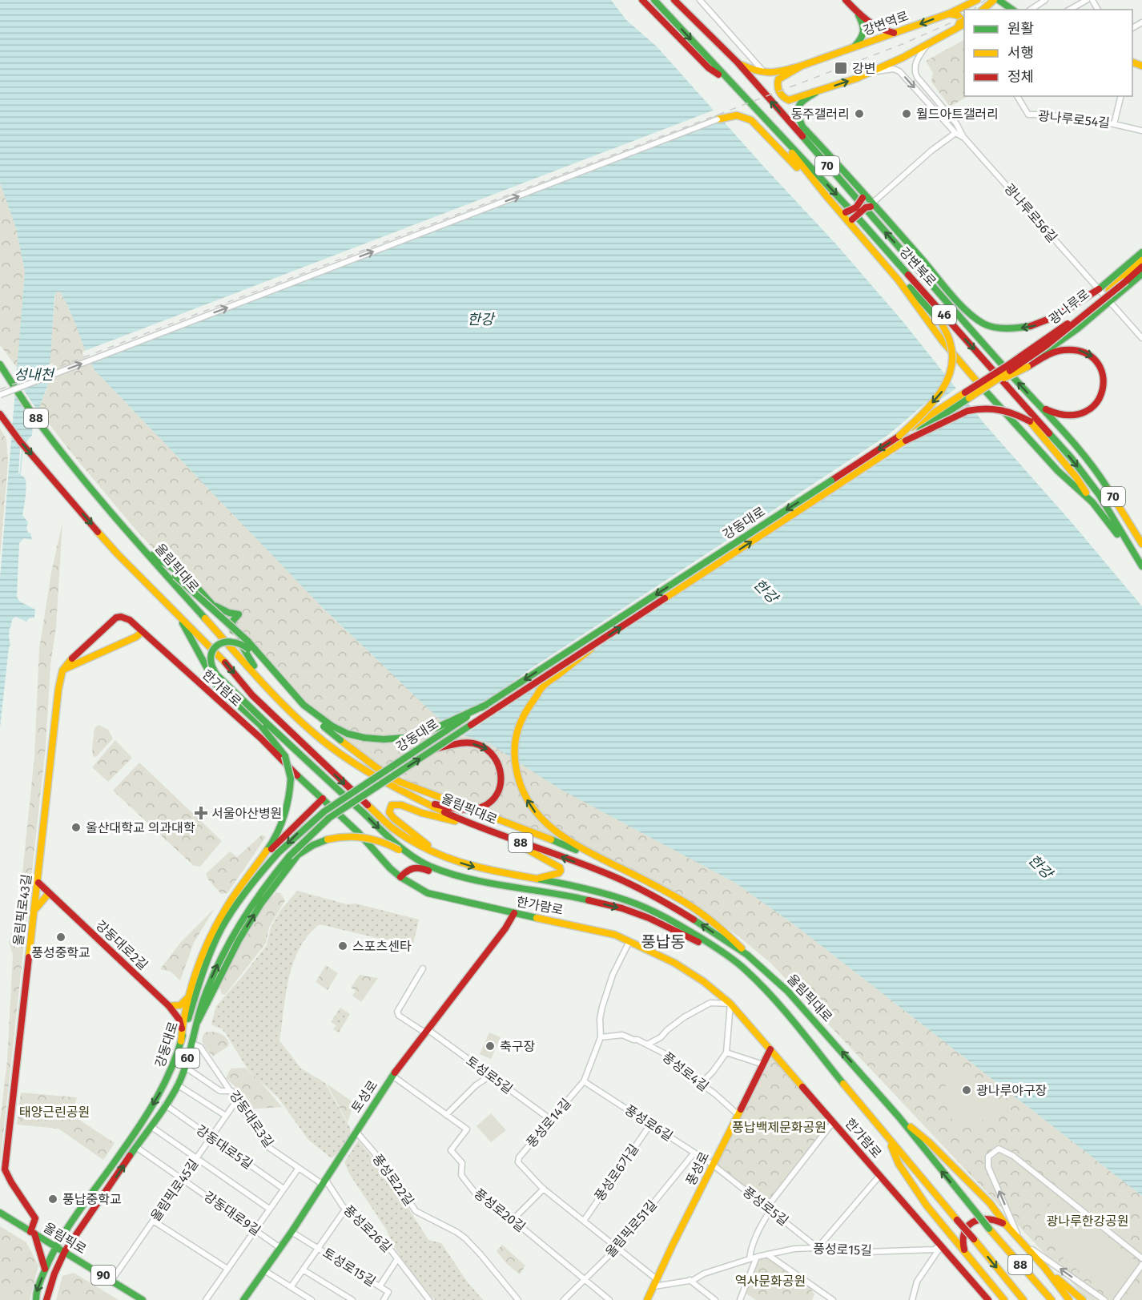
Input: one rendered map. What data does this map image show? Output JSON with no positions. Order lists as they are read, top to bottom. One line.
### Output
{"streets":{"main road":["강변역로","70","강변북로","광나루로","46","88","강동대로","올림픽대로","한가람로","올림픽로43길","강동대로2길","60","토성로","풍성로","올림픽로","90"],"street":["광나루로54길","광나루로56길","풍성로4길","토성로5길","강동대로3길","풍성로14길","풍성로6길","강동대로5길","풍성로6가길","풍성로22길","올림픽로45길","풍성로5길","풍성로20길","강동대로9길","풍성로26길","올림픽로51길","풍성로15길","토성로15길"]},"crossings":[["광나루로","강동대로"],["강동대로","강동대로3길"],["강동대로","강동대로5길"],["강동대로","올림픽로45길"],["강동대로","강동대로9길"],["강동대로","올림픽로"],["한가람로","올림픽로43길"],["한가람로","토성로"],["한가람로","풍성로14길"],["한가람로","풍성로"],["한가람로","풍성로15길"],["올림픽로43길","강동대로2길"],["올림픽로43길","올림픽로"],["풍성로4길","풍성로14길"],["풍성로4길","풍성로"],["토성로5길","토성로"],["토성로5길","풍성로14길"],["토성로","강동대로3길"],["토성로","풍성로22길"],["토성로","풍성로20길"],["토성로","강동대로9길"],["토성로","풍성로26길"],["토성로","토성로15길"],["강동대로3길","올림픽로45길"],["강동대로3길","풍성로26길"],["풍성로14길","풍성로6길"],["풍성로14길","풍성로"],["풍성로14길","풍성로6가길"],["풍성로14길","올림픽로51길"],["풍성로14길","풍성로15길"],["풍성로6길","풍성로"],["풍성로6길","풍성로6가길"],["풍성로6길","풍성로5길"],["풍성로6길","올림픽로51길"],["강동대로5길","올림픽로45길"],["풍성로","풍성로5길"],["풍성로","풍성로15길"],["올림픽로45길","강동대로9길"],["올림픽로45길","올림픽로"],["풍성로5길","풍성로15길"],["풍성로20길","올림픽로51길"],["풍성로26길","토성로15길"]],"districts":["풍납동"],"water":["한강","성내천"],"parks":["태양근린공원","풍납백제문화공원","광나루한강공원","역사문화공원"],"places":{"transit":["강변"],"other":["동주갤러리","월드아트갤러리","울산대학교 의과대학","풍성중학교","스포츠센타","축구장","광나루야구장","풍납중학교"],"health":["서울아산병원"]},"legend":["원활","서행","정체"]}
